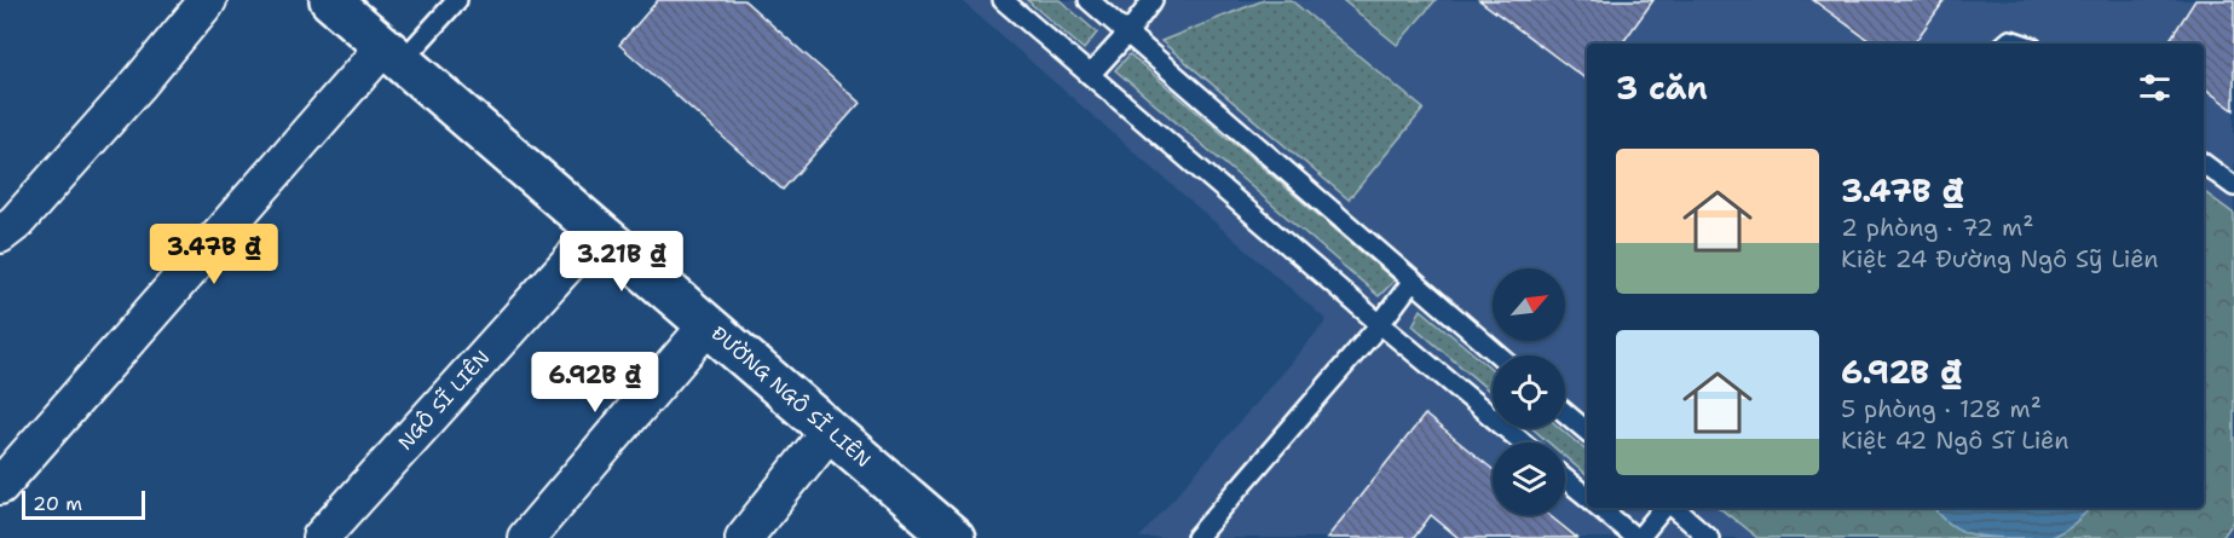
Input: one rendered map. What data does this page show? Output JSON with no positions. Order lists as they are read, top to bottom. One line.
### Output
{"streets":{"street":["ĐƯỜNG NGÔ SĨ LIÊN","NGÔ SĨ LIÊN"]},"crossings":[["ĐƯỜNG NGÔ SĨ LIÊN","NGÔ SĨ LIÊN"]],"scale_bar":"20 m","north":"top right","page":{"heading":"3 căn","list":[{"name":"3.47B ₫","note":"2 phòng · 72 m² · Kiệt 24 Đường Ngô Sỹ Liên"},{"name":"6.92B ₫","note":"5 phòng · 128 m² · Kiệt 42 Ngô Sĩ Liên"}],"price":["3.47B ₫","3.21B ₫","6.92B ₫"],"scale":"20 m"}}
